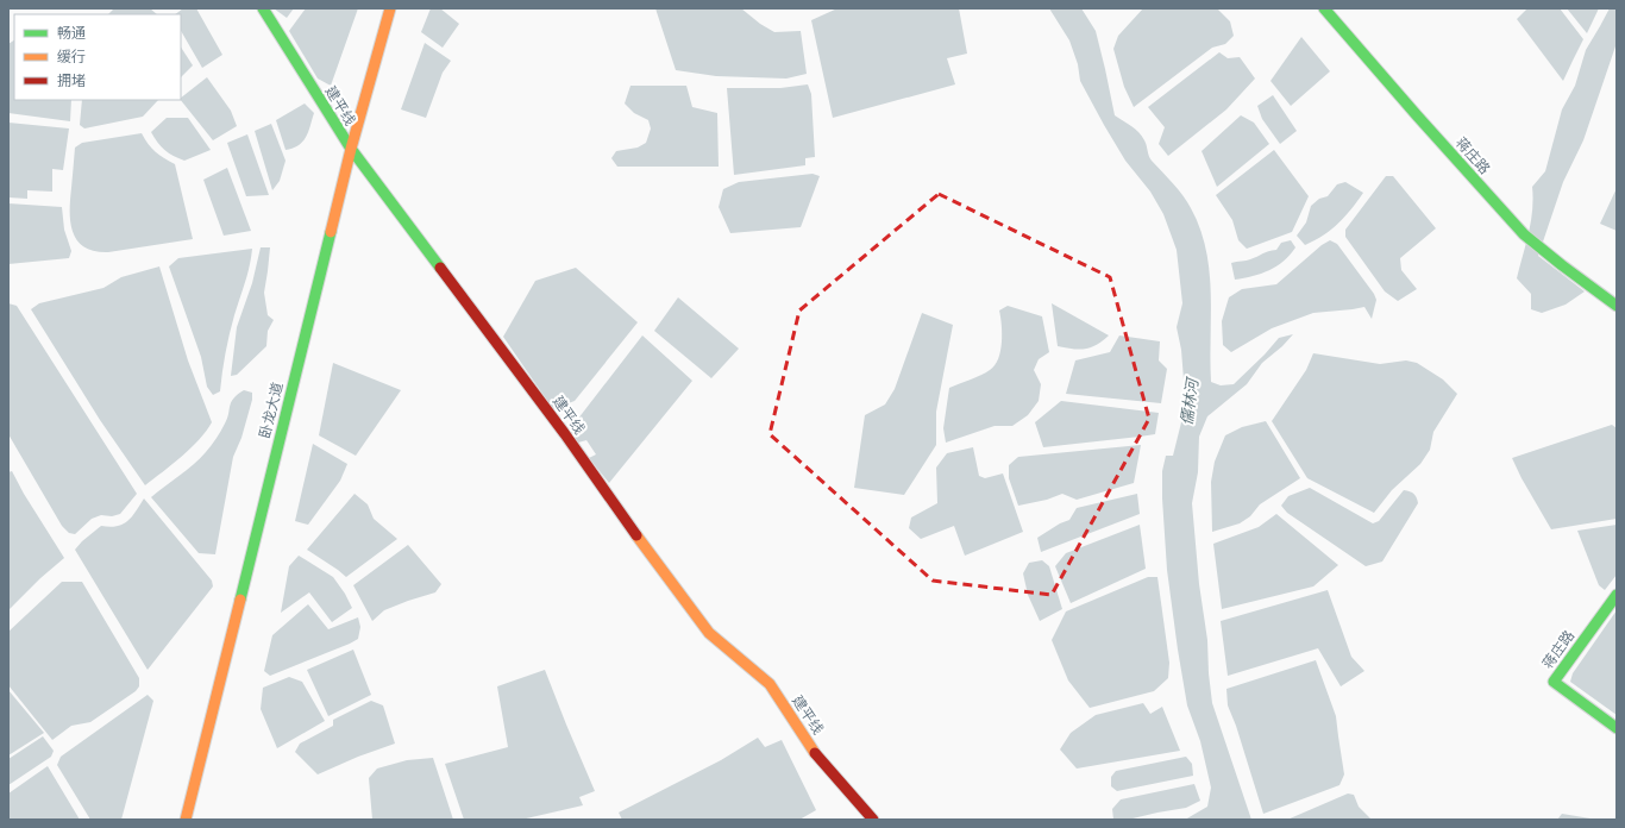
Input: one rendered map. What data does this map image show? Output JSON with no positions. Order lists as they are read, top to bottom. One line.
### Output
{"streets":{"street":["建平线","蒋庄路","卧龙大道"]},"crossings":[["建平线","卧龙大道"]],"water":["儒林河"],"legend":["畅通","缓行","拥堵"]}
